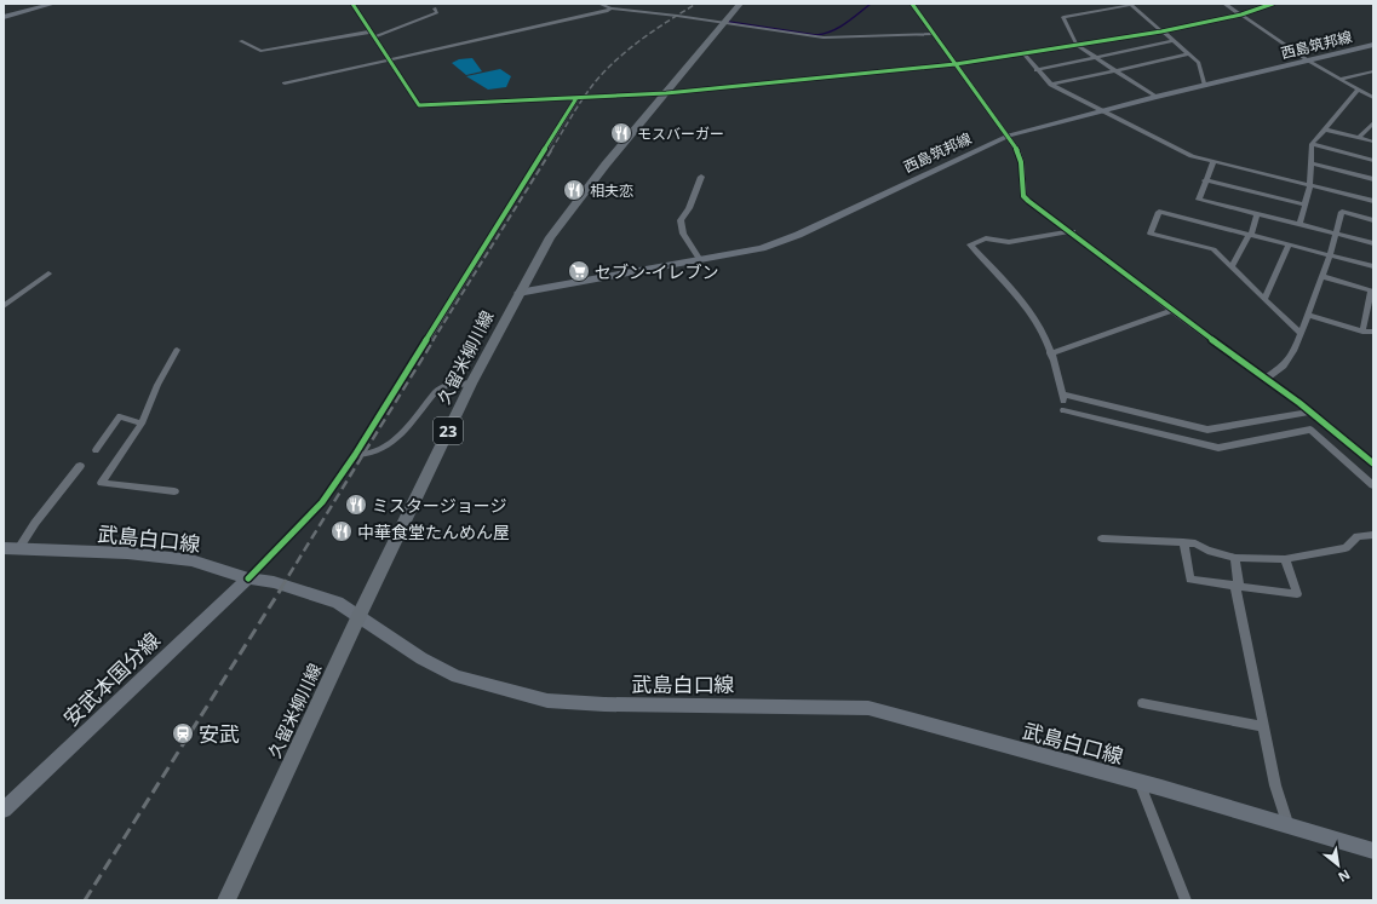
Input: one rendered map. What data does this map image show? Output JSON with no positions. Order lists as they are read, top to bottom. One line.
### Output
{"streets":{"main road":["西島筑邦線","久留米柳川線","23","武島白口線","安武本国分線"]},"crossings":[["西島筑邦線","久留米柳川線"],["久留米柳川線","武島白口線"],["武島白口線","安武本国分線"]],"places":{"restaurant":["モスバーガー","相夫恋","ミスタージョージ","中華食堂たんめん屋"],"supermarket":["セブン-イレブン"],"station":["安武"]},"north":"bottom right"}
